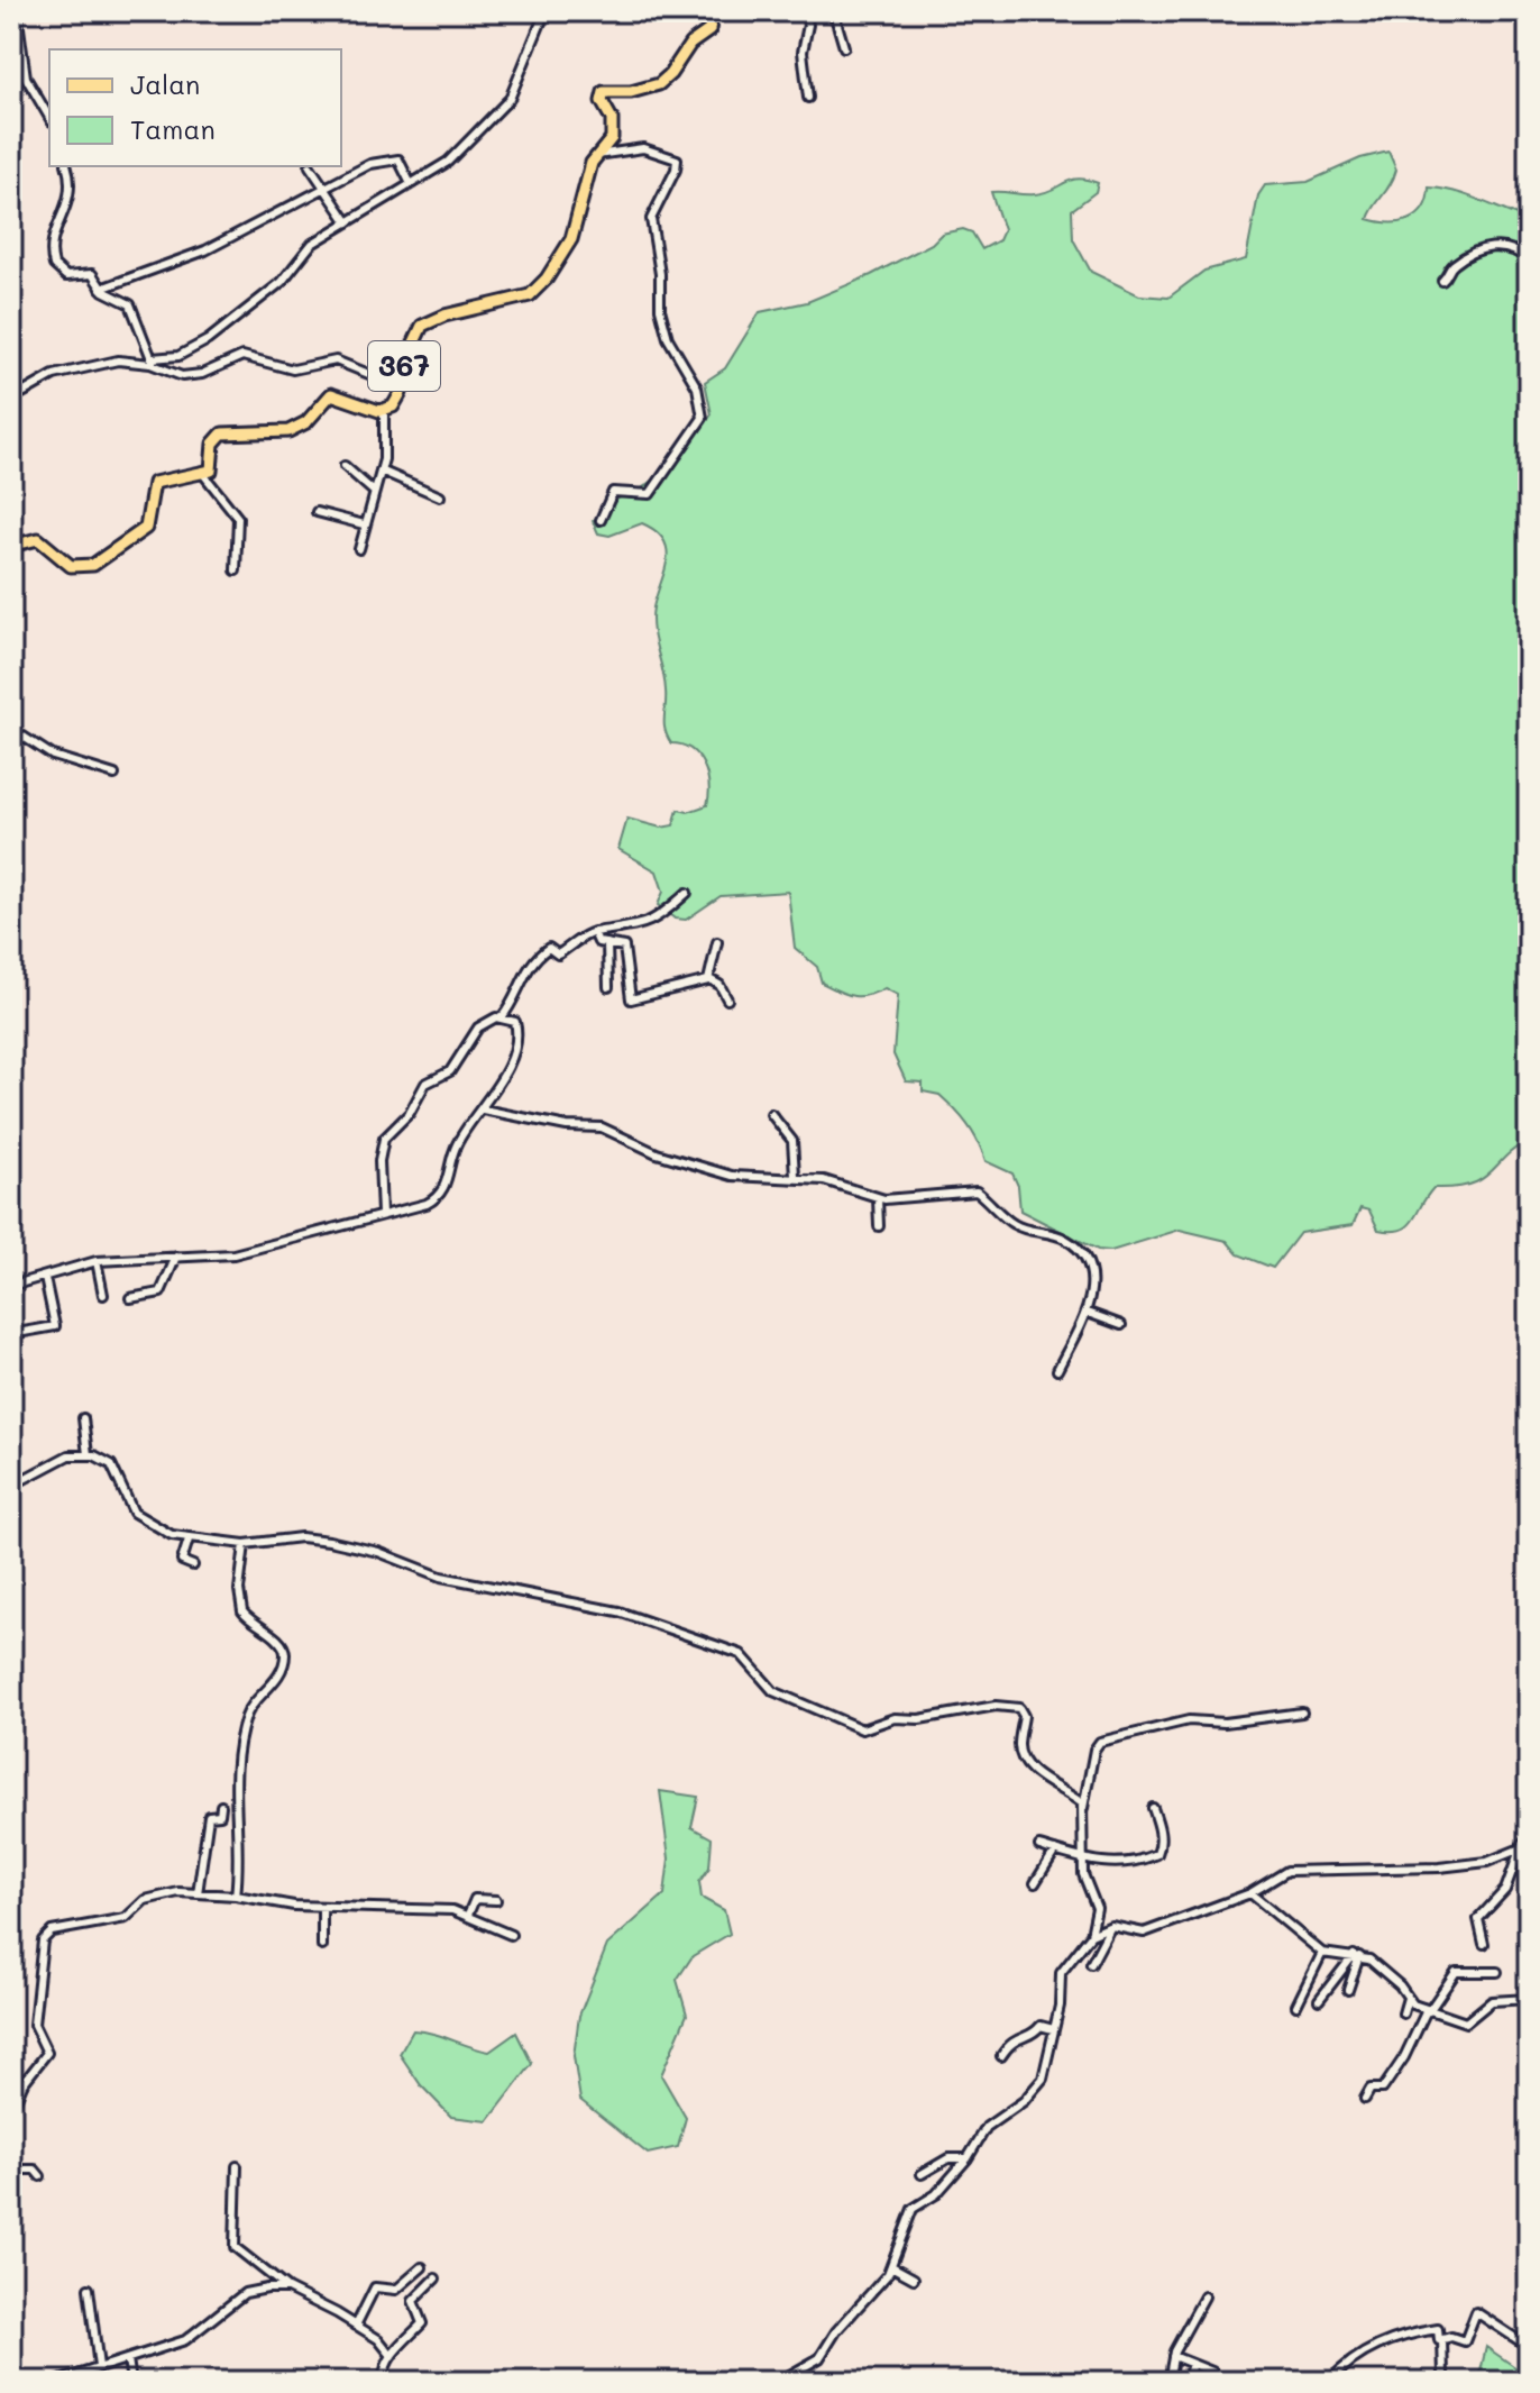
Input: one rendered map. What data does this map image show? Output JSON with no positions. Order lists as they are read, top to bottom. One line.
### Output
{"streets":{"main road":["367"]},"legend":["Jalan","Taman"]}
